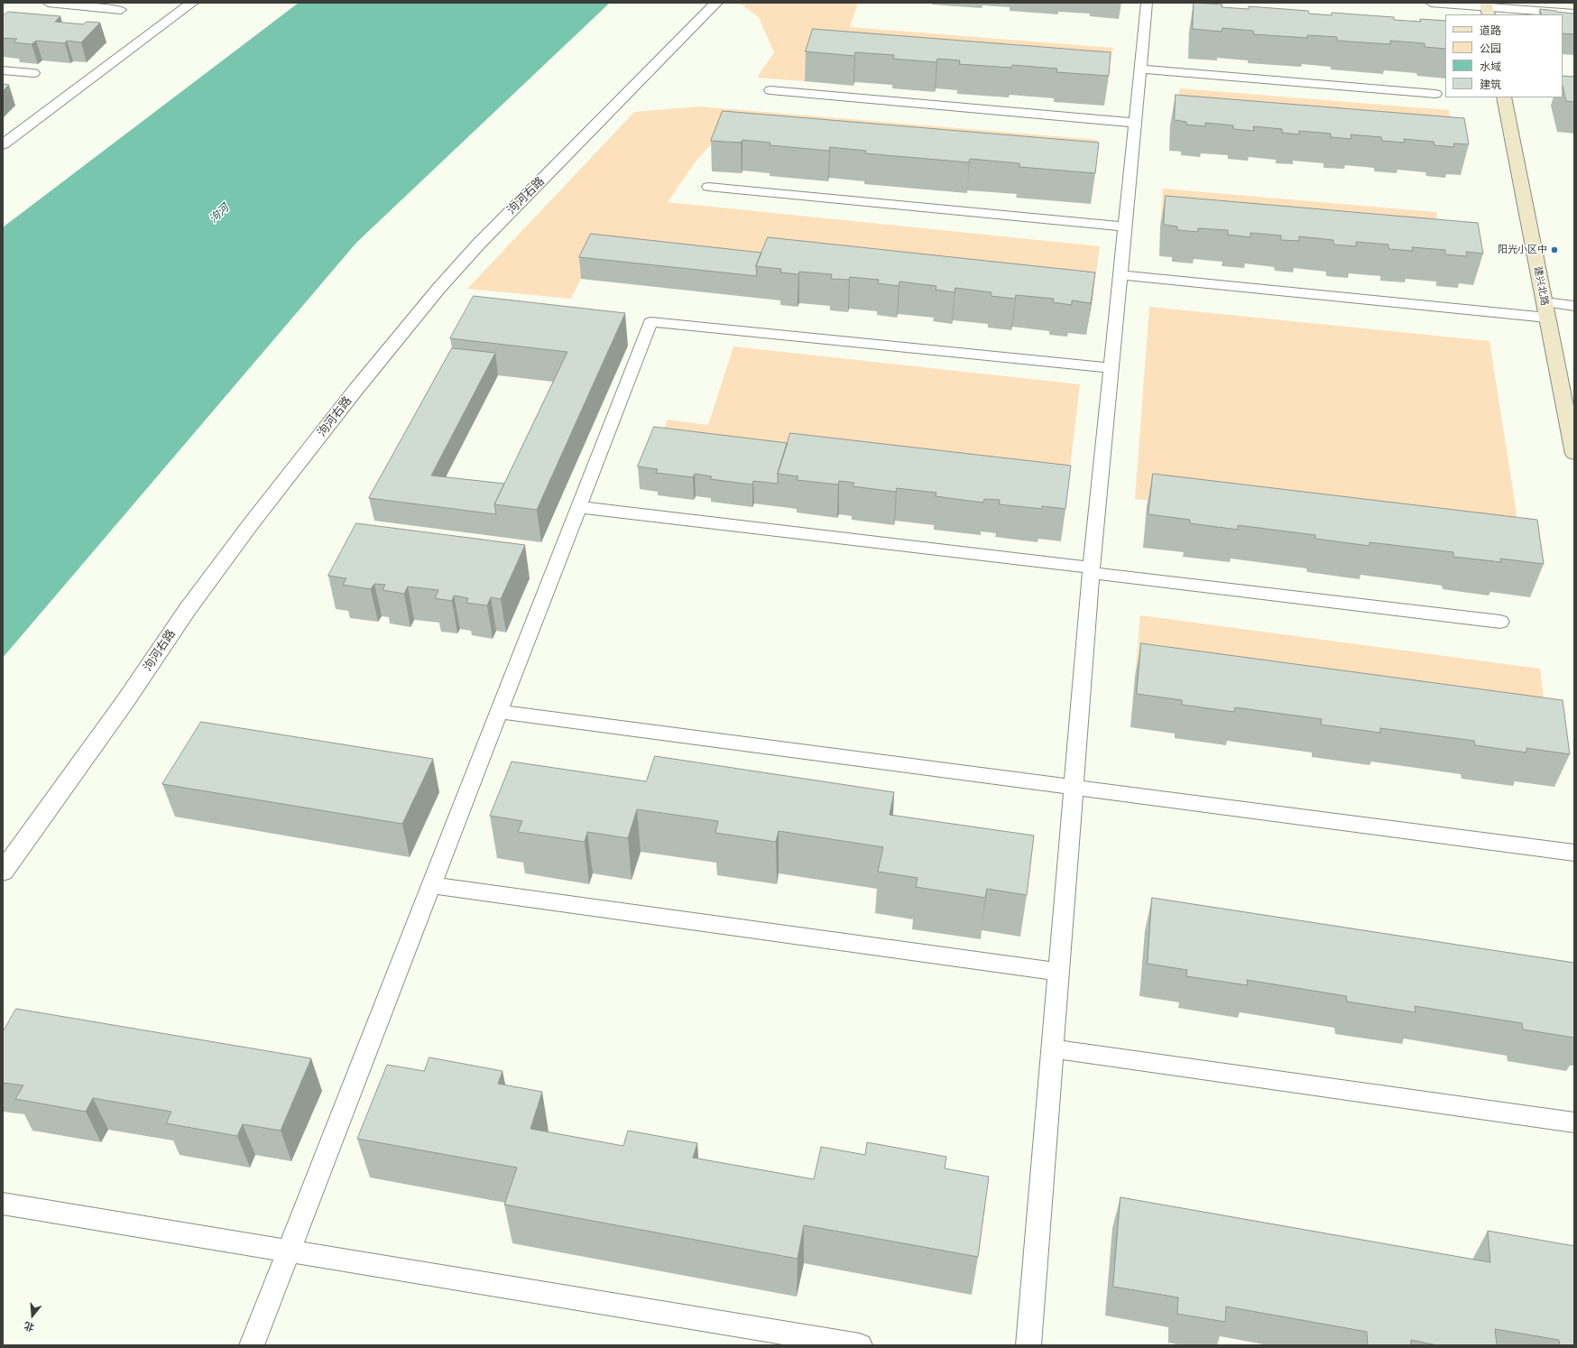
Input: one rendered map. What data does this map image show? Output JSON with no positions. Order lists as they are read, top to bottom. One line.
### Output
{"streets":{"street":["泃河右路","建兴北路"]},"water":["泃河"],"places":["阳光小区中"],"legend":["道路","公园","水域","建筑"],"north":"bottom"}
